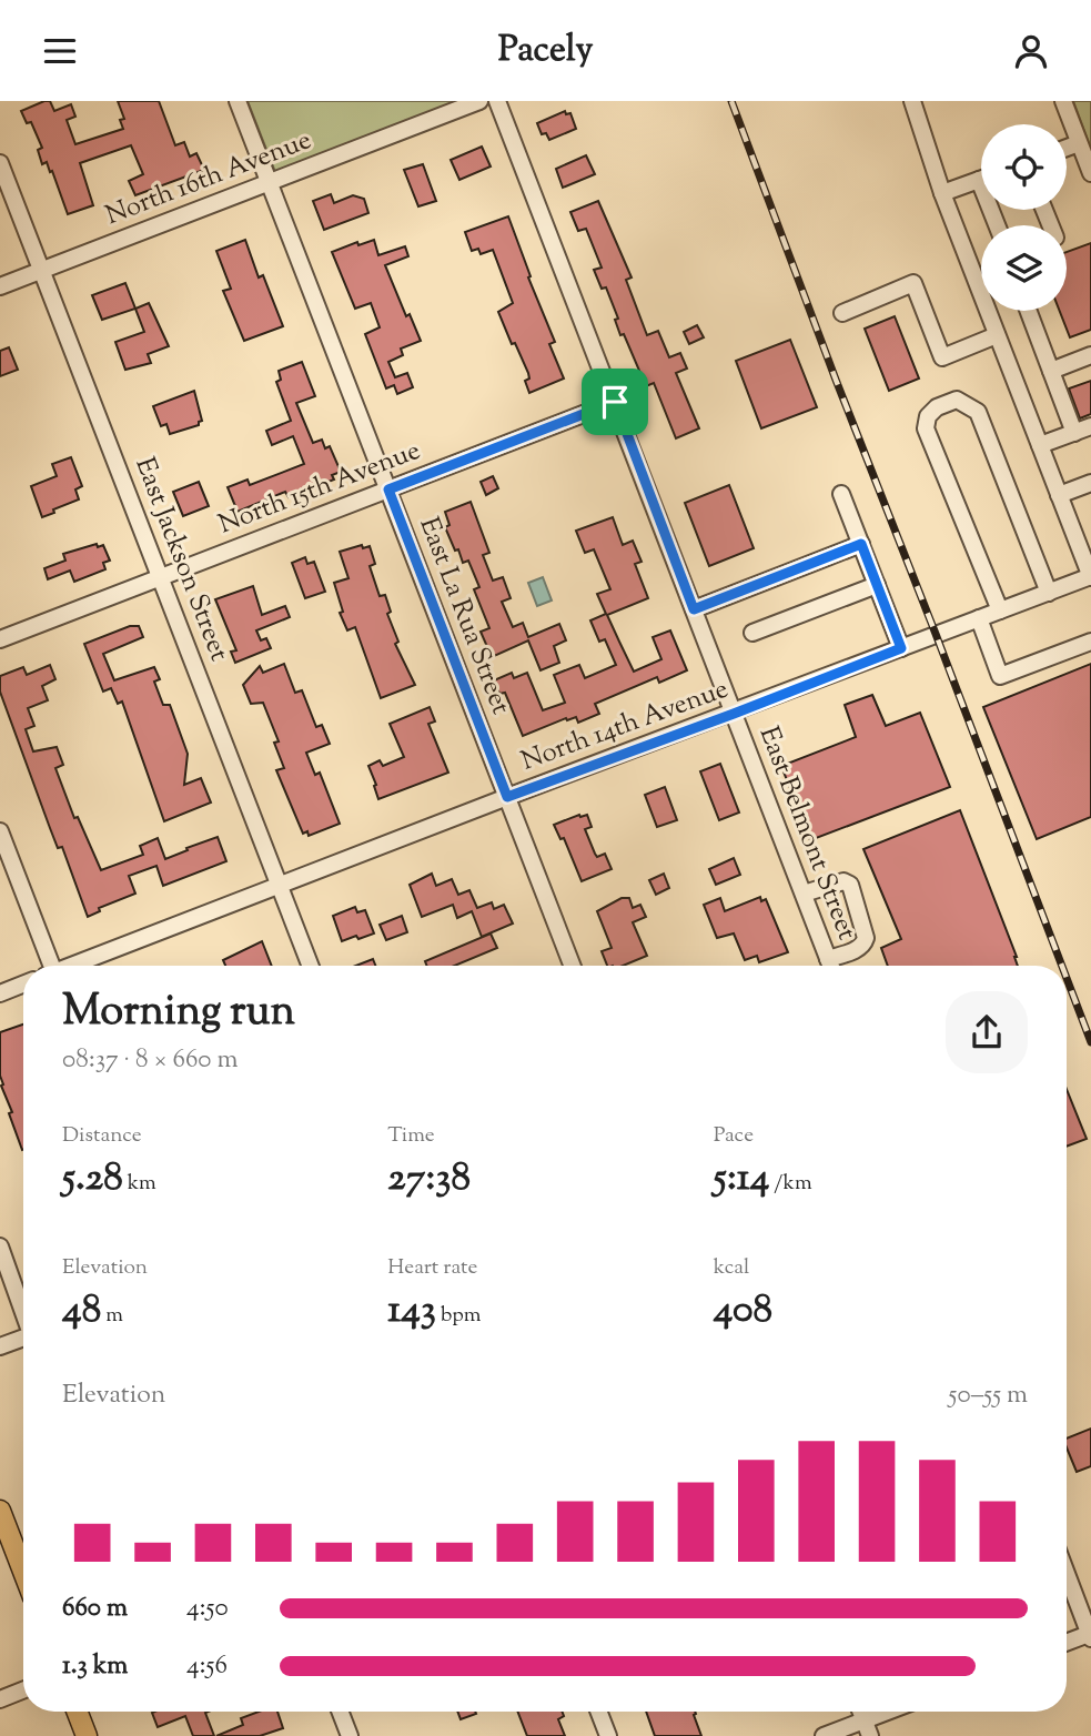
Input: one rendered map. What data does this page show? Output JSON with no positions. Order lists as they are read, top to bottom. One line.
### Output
{"streets":{"street":["North 16th Avenue","North 15th Avenue","East Jackson Street","East La Rua Street","North 14th Avenue","East Belmont Street"]},"crossings":[["North 16th Avenue","East Jackson Street"],["North 16th Avenue","East La Rua Street"],["North 15th Avenue","East Jackson Street"],["North 15th Avenue","East La Rua Street"],["North 15th Avenue","East Belmont Street"],["East Jackson Street","North 14th Avenue"],["East La Rua Street","North 14th Avenue"],["North 14th Avenue","East Belmont Street"]],"page":{"header":"Pacely","heading":["Morning run","08:37 · 8 × 660 m"],"stats":[["Distance","5.28 km"],["Time","27:38"],["Pace","5:14 /km"],["Elevation","48 m"],["Heart rate","143 bpm"],["kcal","408"]],"chart":["Elevation","50–55 m"],"list":[{"name":"660 m","note":"4:50"},{"name":"1.3 km","note":"4:56"}]}}
